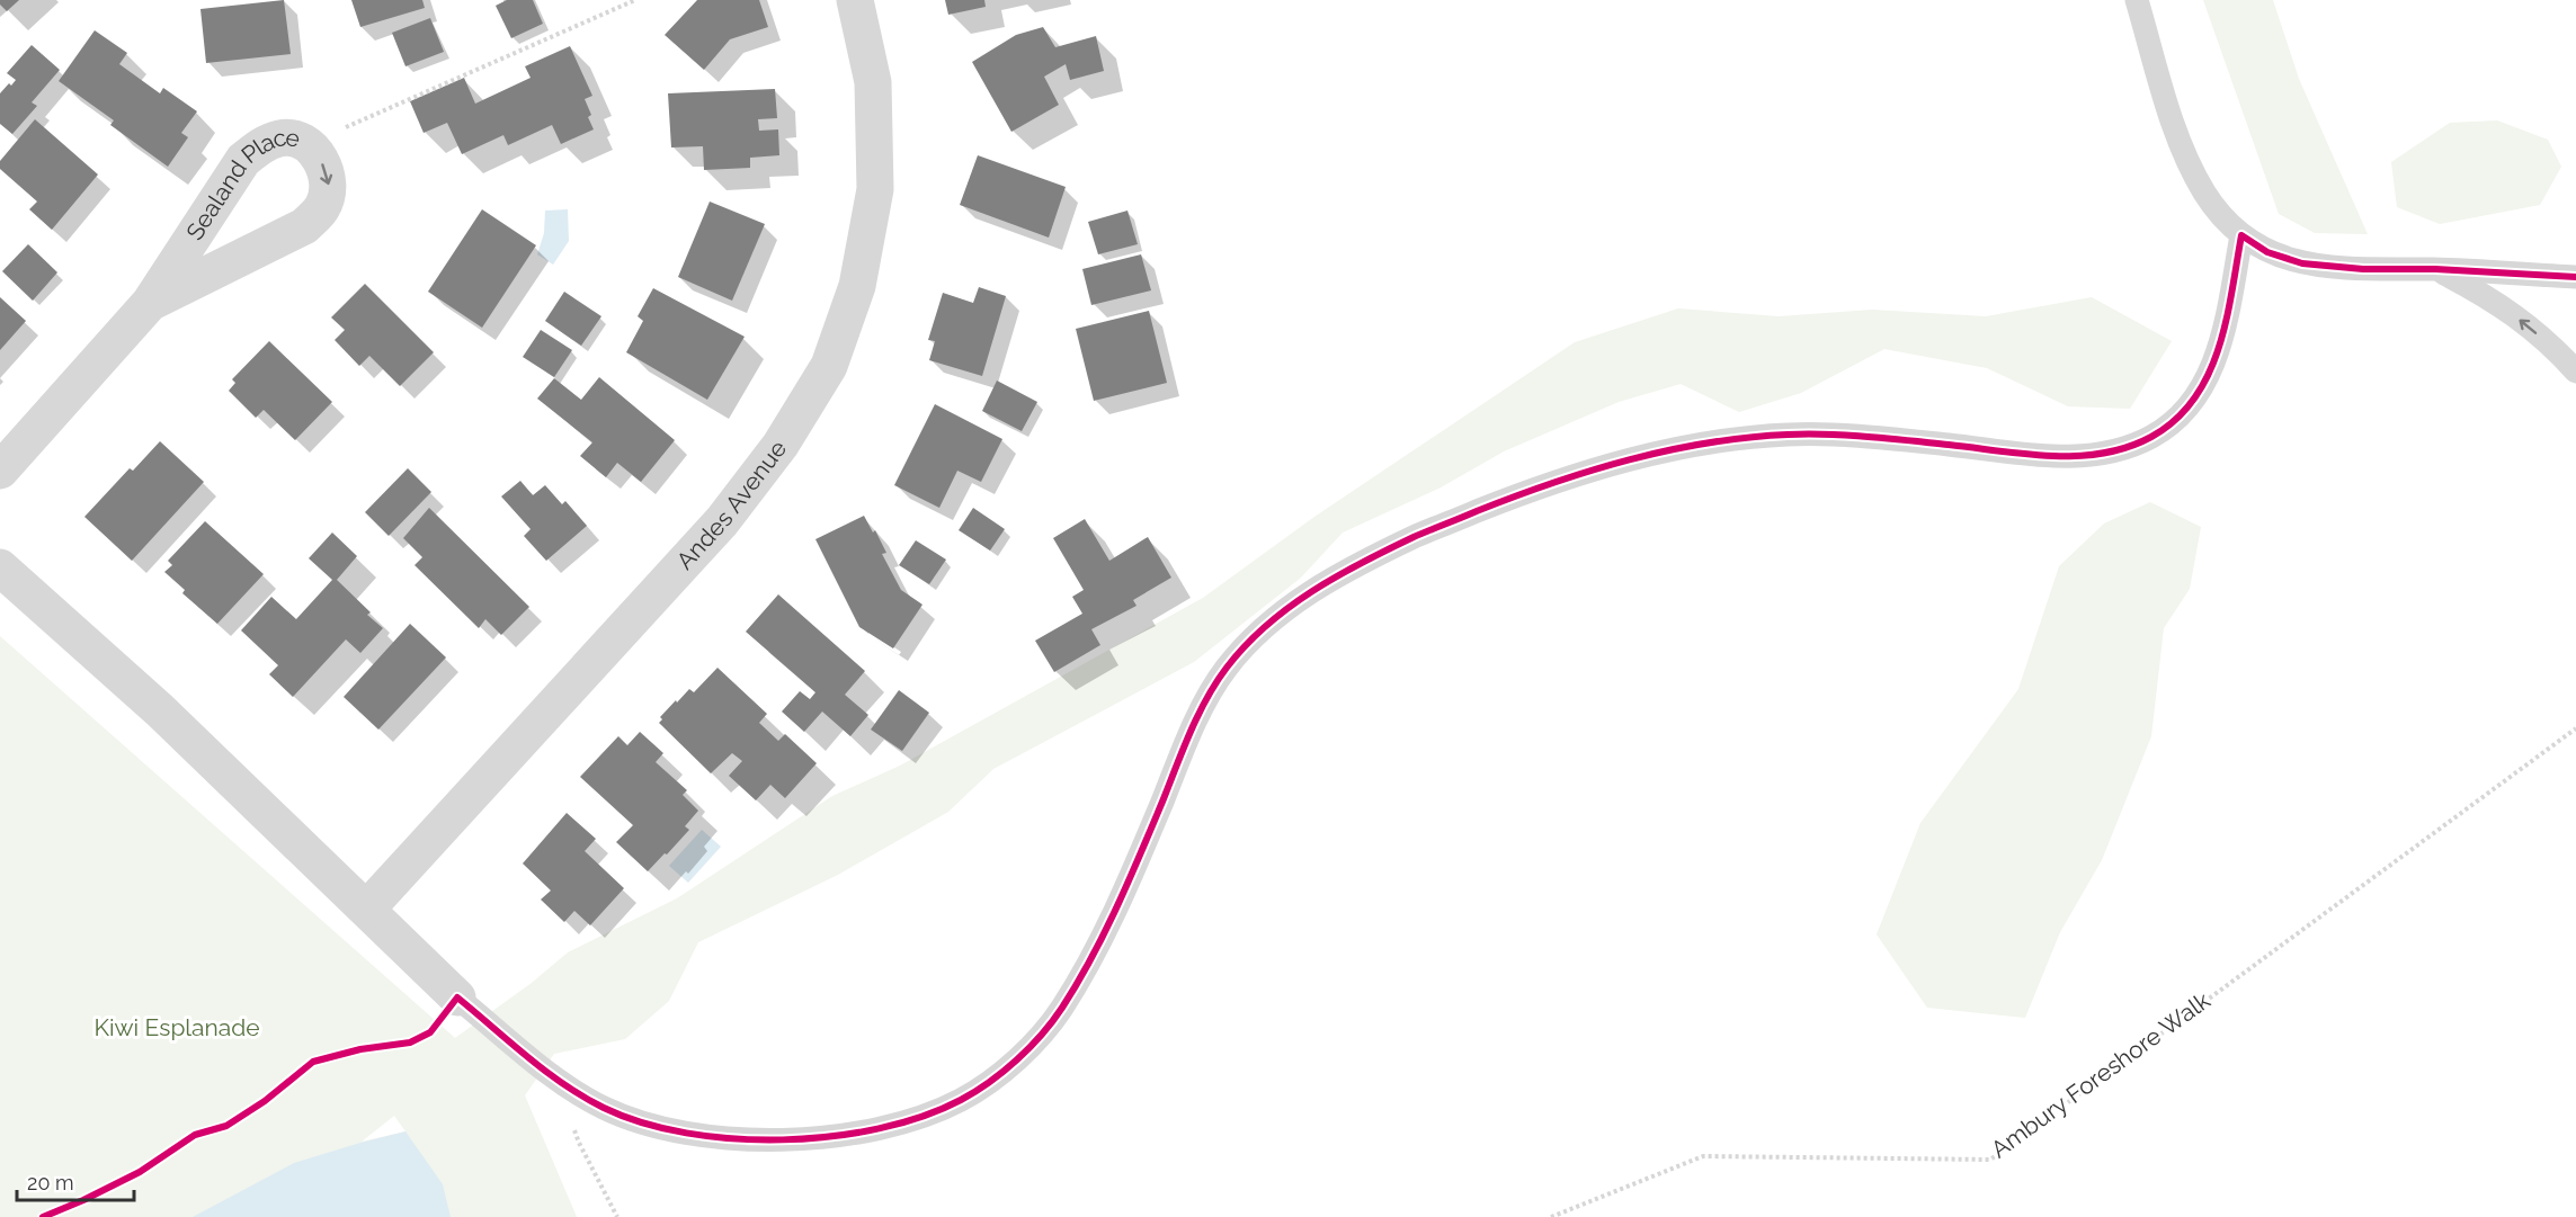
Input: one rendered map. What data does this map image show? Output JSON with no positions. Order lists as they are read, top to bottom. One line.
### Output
{"streets":{"street":["Sealand Place","Andes Avenue"],"path":["Ambury Foreshore Walk"]},"parks":["Kiwi Esplanade"],"scale_bar":"20 m"}
